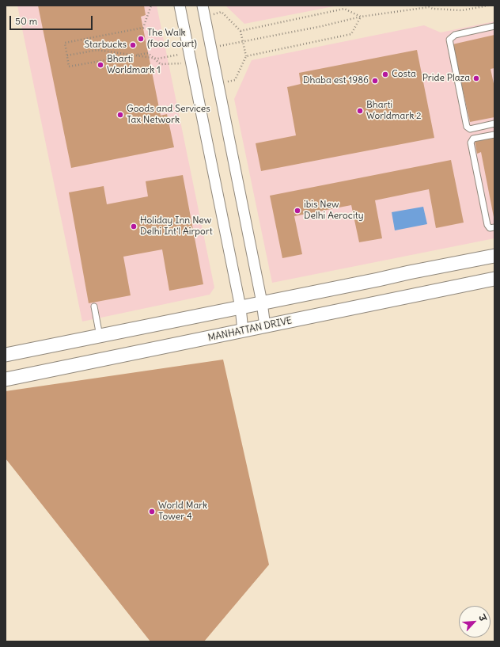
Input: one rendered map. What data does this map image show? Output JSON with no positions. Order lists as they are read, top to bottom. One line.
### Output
{"streets":{"street":["MANHATTAN DRIVE"]},"places":["The Walk (food court)","Starbucks","Bharti Worldmark 1","Costa","Pride Plaza","Dhaba est 1986","Bharti Worldmark 2","Goods and Services Tax Network","ibis New Delhi Aerocity","Holiday Inn New Delhi Int'l Airport","World Mark Tower 4"],"scale_bar":"50 m","north":"top right"}
